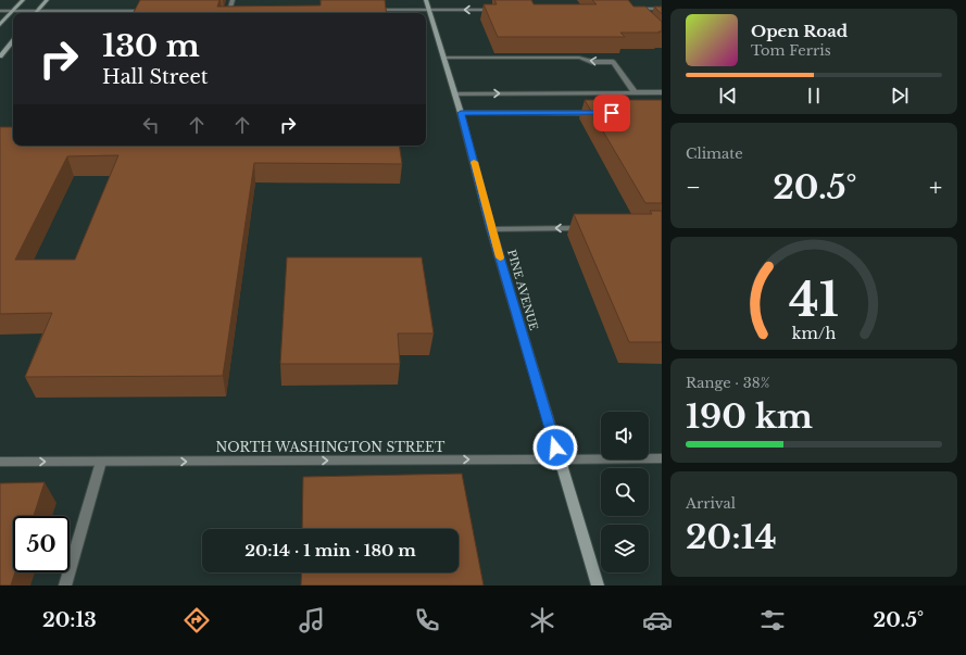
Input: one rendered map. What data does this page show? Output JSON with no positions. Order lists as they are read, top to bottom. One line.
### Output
{"streets":{"main road":["PINE AVENUE"],"street":["NORTH WASHINGTON STREET"]},"crossings":[["PINE AVENUE","NORTH WASHINGTON STREET"]],"one_way":["NORTH WASHINGTON STREET"],"page":{"turn":["130 m","Hall Street"],"song":["Open Road","Tom Ferris"],"tile":["Climate",["Range · 38%","190 km"],["Arrival","20:14"]],"heat":["−","20.5°","+"],"limit":"50","trip":"20:14 · 1 min · 180 m","tabs":["20:13","20.5°"],"gauge":["41","km/h"]}}
